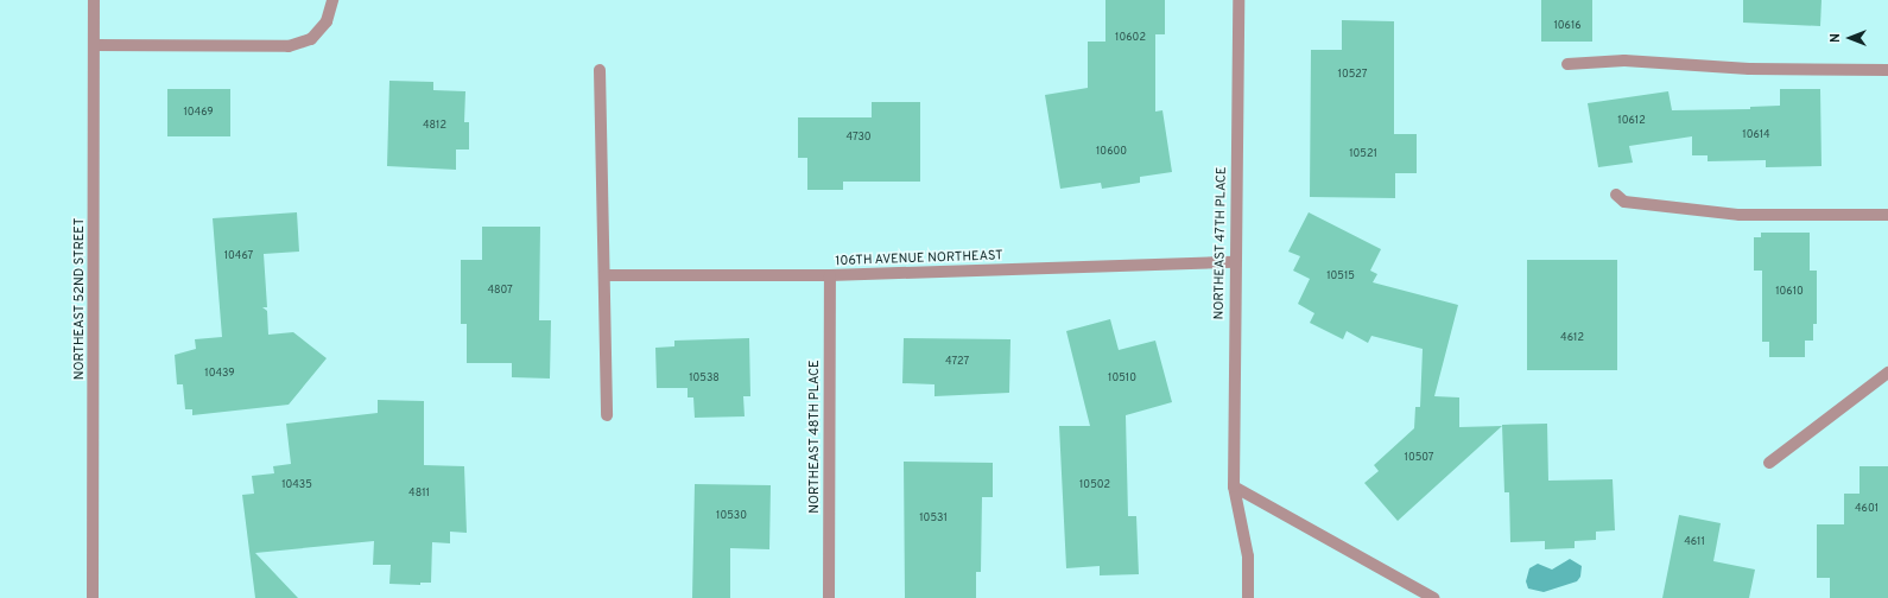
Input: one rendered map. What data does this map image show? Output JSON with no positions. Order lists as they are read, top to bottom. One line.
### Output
{"streets":{"street":["NORTHEAST 47TH PLACE","106TH AVENUE NORTHEAST","NORTHEAST 52ND STREET","NORTHEAST 48TH PLACE"]},"crossings":[["NORTHEAST 47TH PLACE","106TH AVENUE NORTHEAST"],["106TH AVENUE NORTHEAST","NORTHEAST 48TH PLACE"]],"house_numbers":["10616","10602","10527","10469","10612","4812","10614","4730","10600","10521","10467","10515","4807","10610","4612","4727","10439","10538","10510","10507","10435","10502","4811","4601","10530","10531","4611"],"north":"left"}
